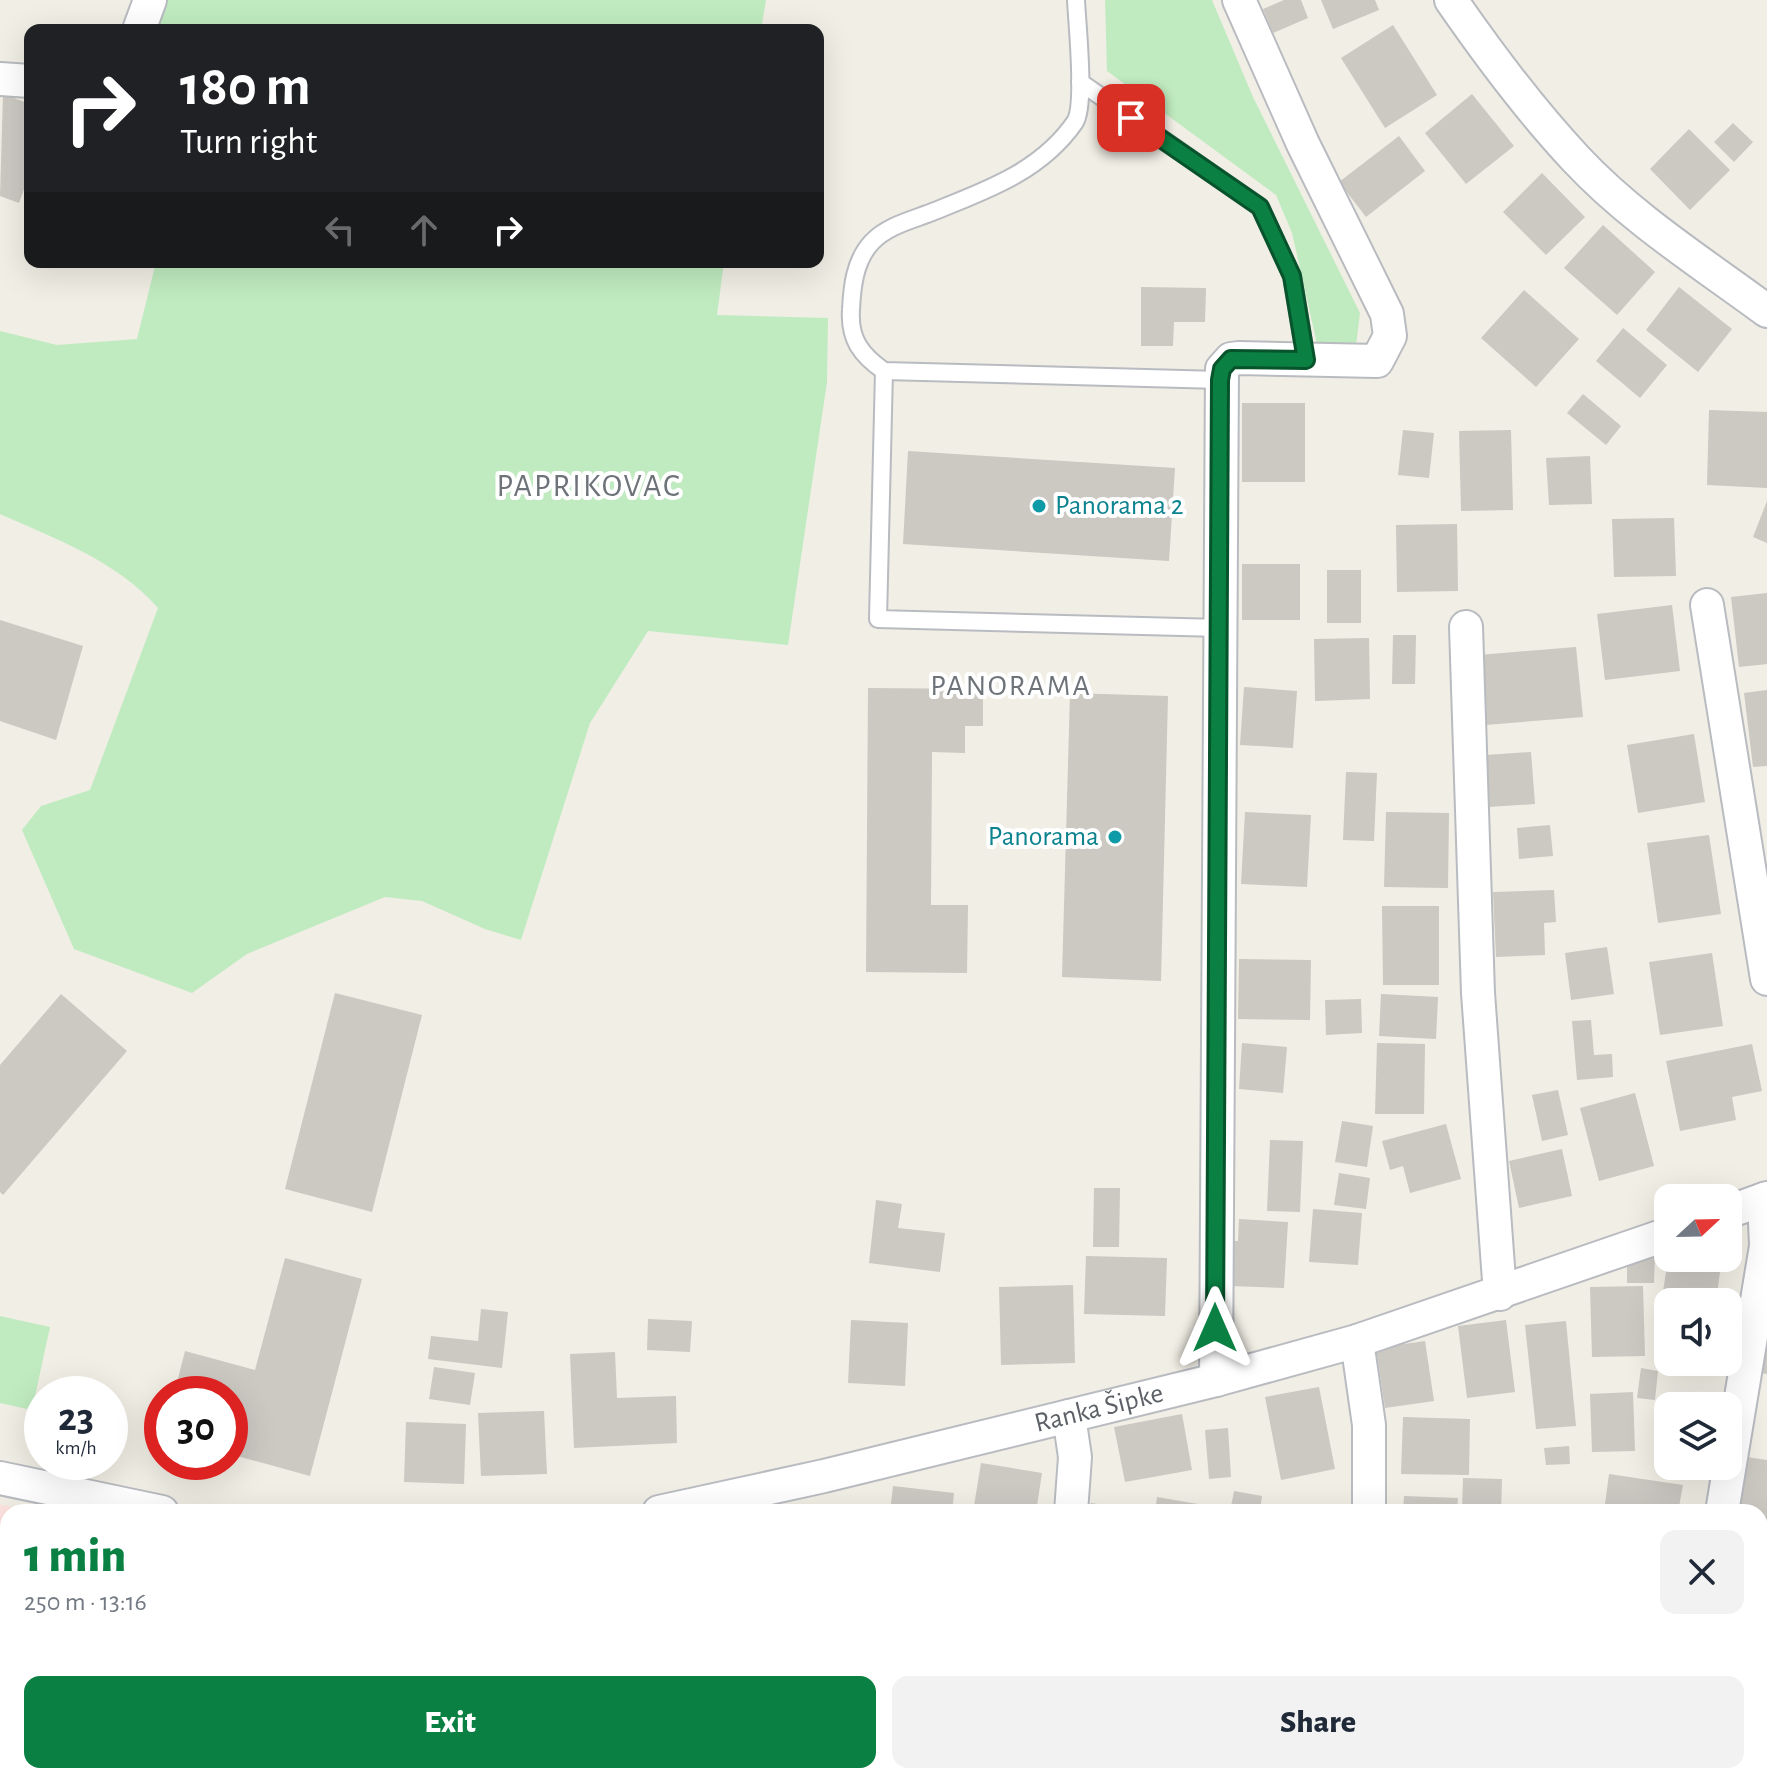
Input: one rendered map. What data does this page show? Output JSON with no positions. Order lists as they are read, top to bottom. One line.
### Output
{"streets":{"street":["Ranka Šipke"]},"districts":["PAPRIKOVAC","PANORAMA"],"places":["Panorama 2","Panorama"],"north":"right","page":{"turn":["180 m","Turn right"],"speed":"23 km/h","limit":"30","heading":["1 min","250 m · 13:16"],"buttons":["Exit","Share"]}}
